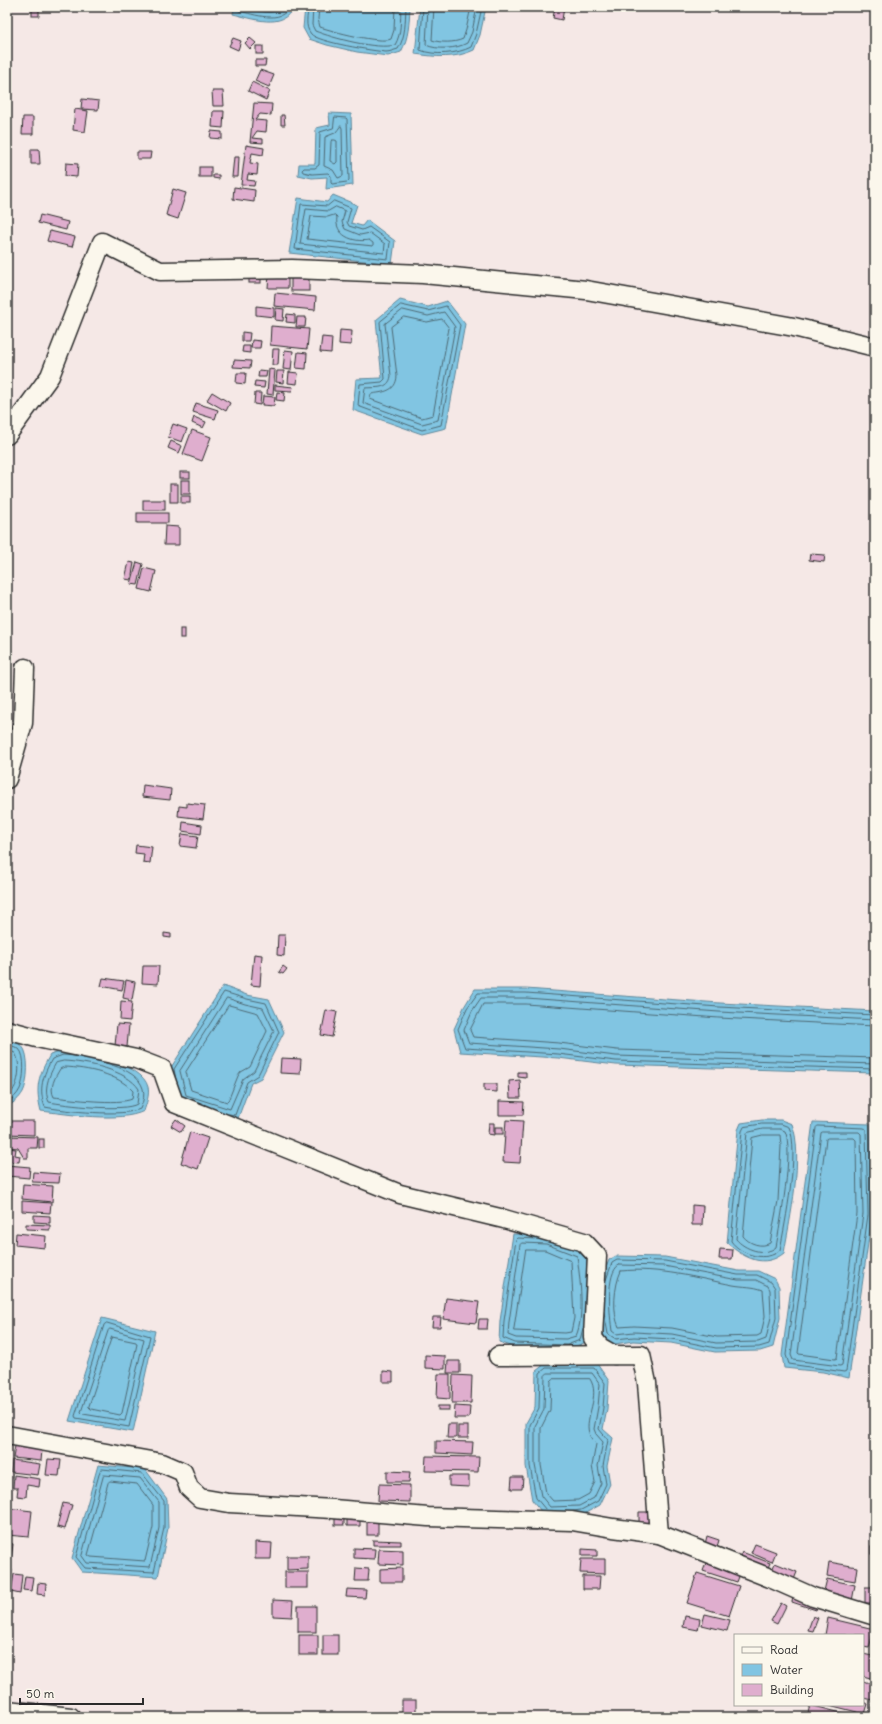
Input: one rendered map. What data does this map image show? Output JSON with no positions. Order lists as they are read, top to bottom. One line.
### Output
{"legend":["Road","Water","Building"],"scale_bar":"50 m"}
